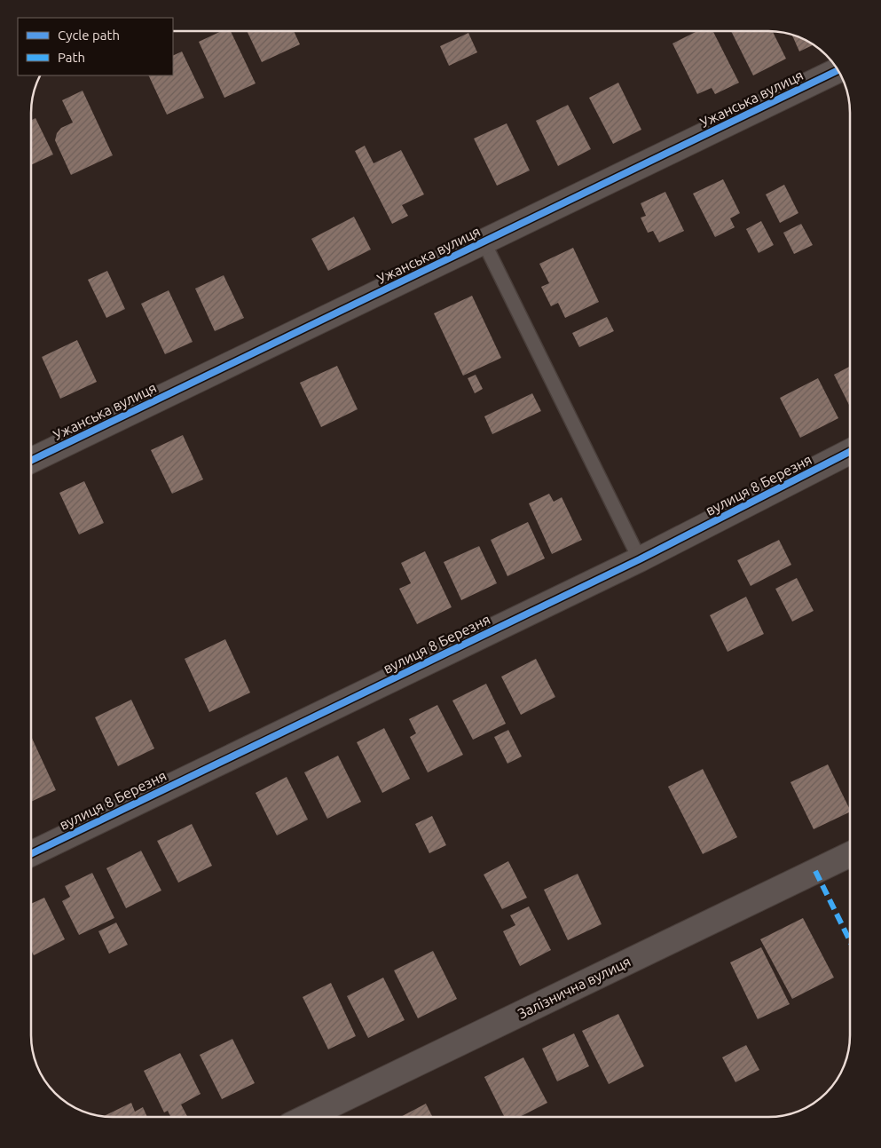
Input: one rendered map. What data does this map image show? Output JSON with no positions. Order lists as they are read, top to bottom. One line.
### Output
{"streets":{"street":["Ужанська вулиця","вулиця 8 Березня","Залізнична вулиця"]},"legend":["Cycle path","Path"]}
